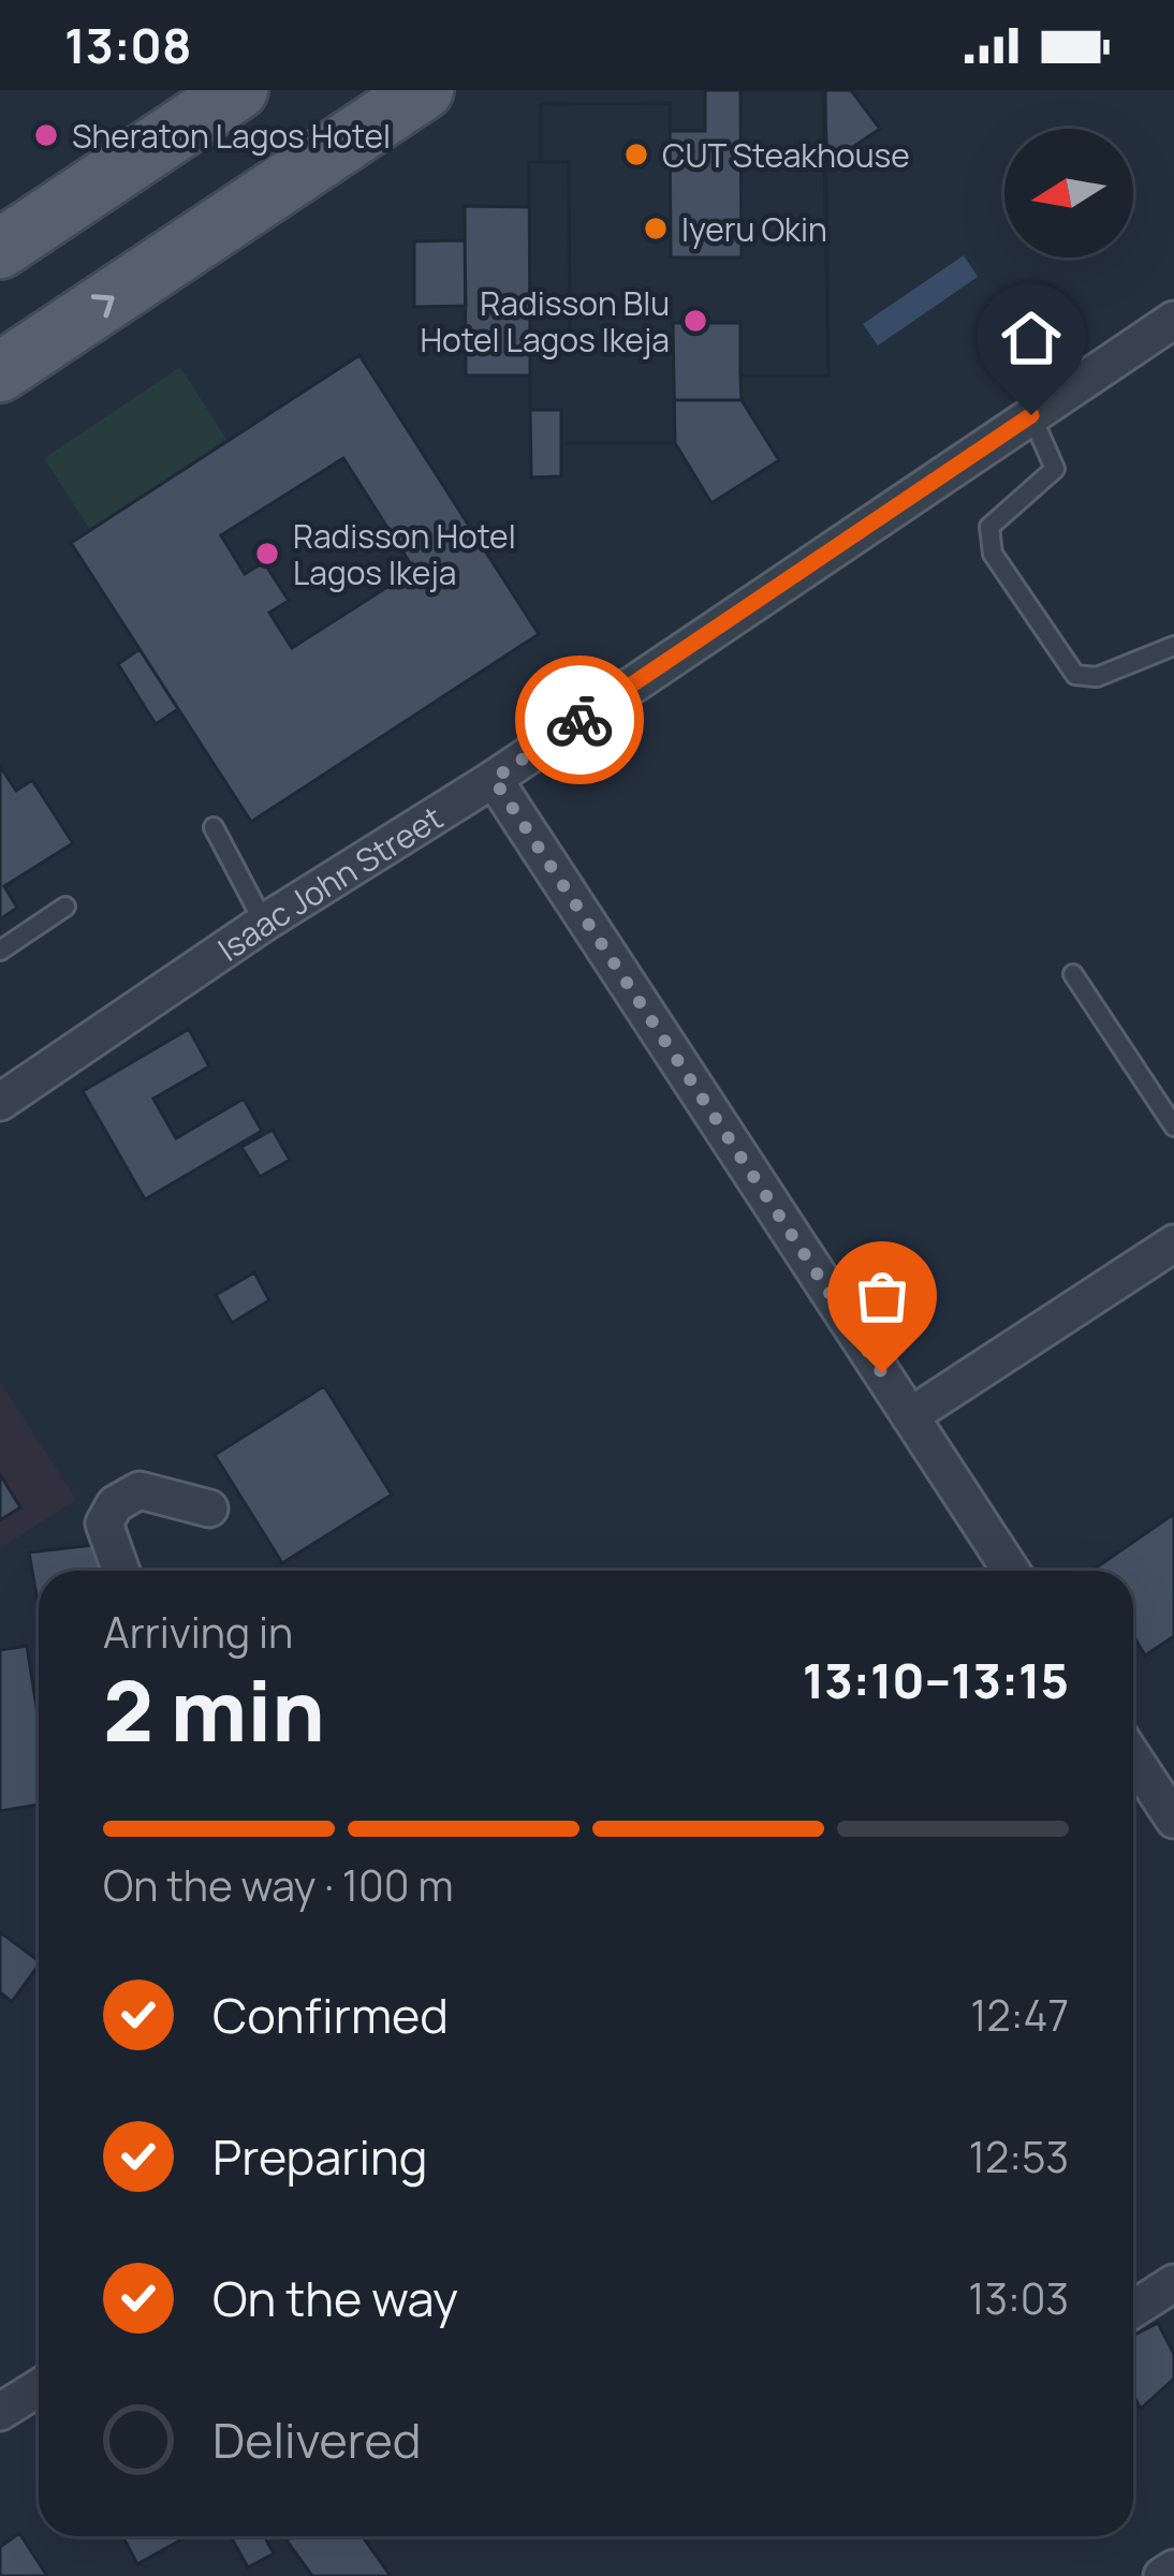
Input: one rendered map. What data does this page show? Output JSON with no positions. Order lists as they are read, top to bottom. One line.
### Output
{"streets":{"street":["Isaac John Street"]},"places":["Sheraton Lagos Hotel","CUT Steakhouse","Iyeru Okin","Radisson Blu Hotel Lagos Ikeja","Radisson Hotel Lagos Ikeja"],"north":"left","page":{"status":"13:08","heading":["2 min","Arriving in","13:10–13:15"],"bar":"On the way · 100 m","list":[["Confirmed","12:47"],["Preparing","12:53"],["On the way","13:03"],"Delivered"]}}
